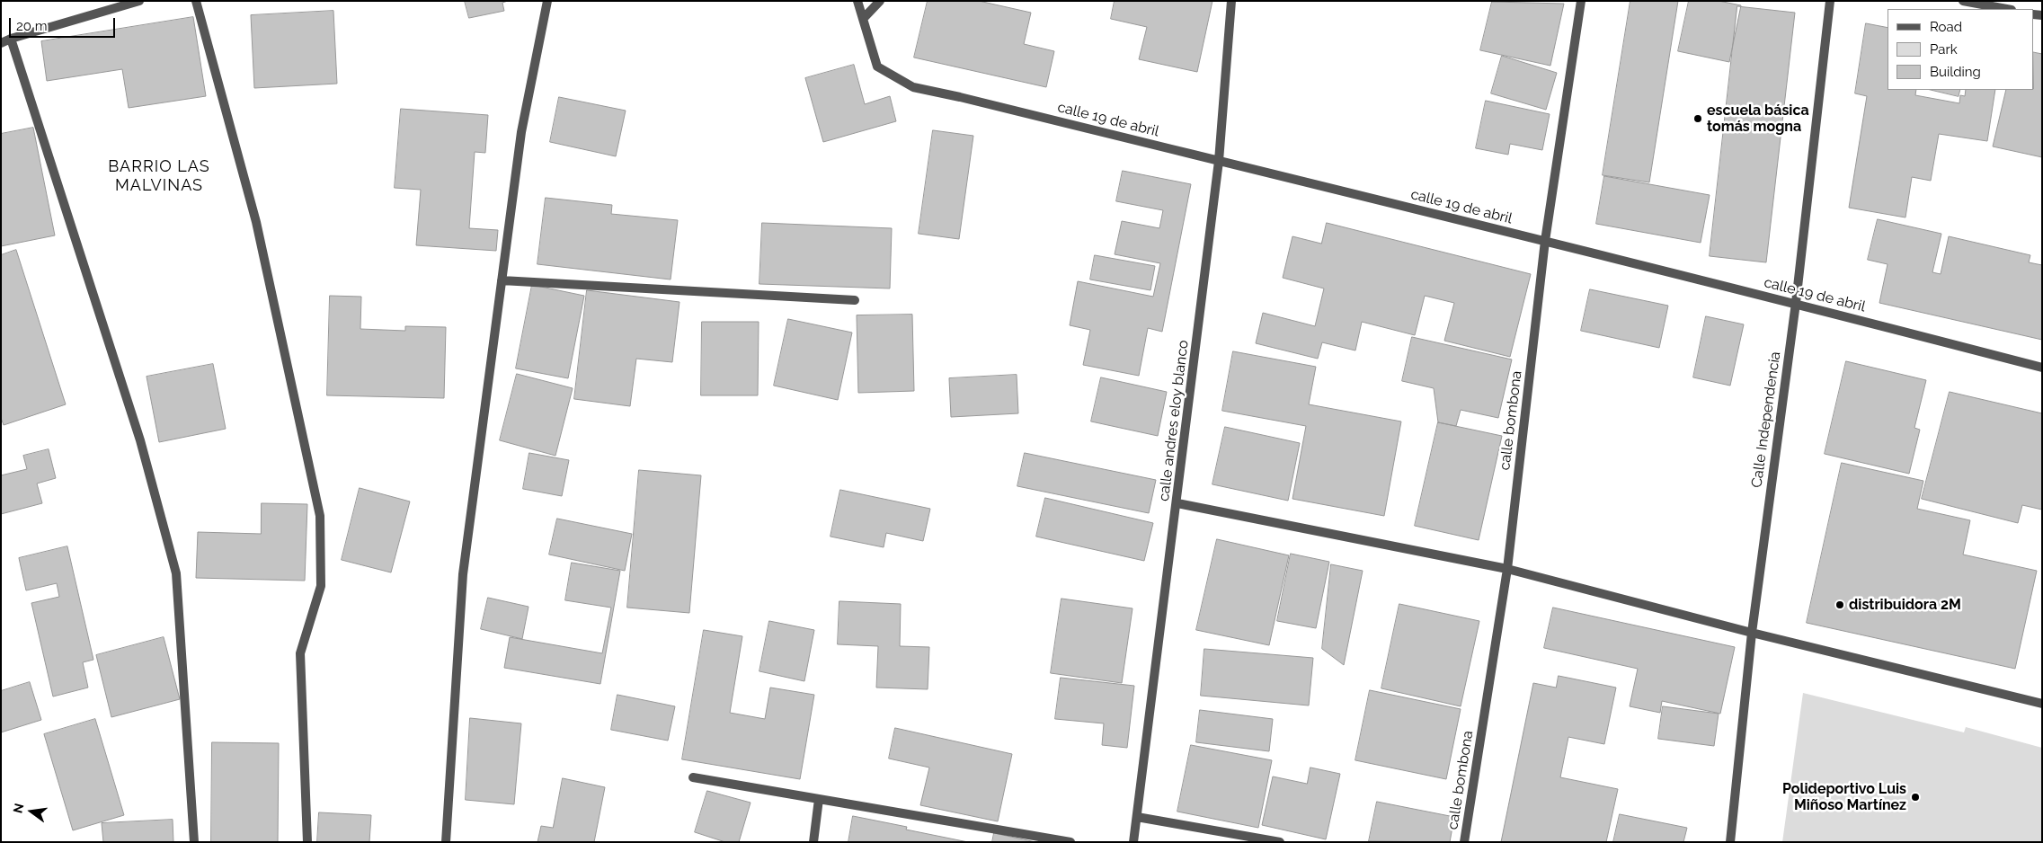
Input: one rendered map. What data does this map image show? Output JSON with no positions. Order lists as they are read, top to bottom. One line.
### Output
{"streets":{"street":["calle 19 de abril","Calle Independencia","calle andres eloy blanco","calle bombona"]},"crossings":[["calle 19 de abril","Calle Independencia"],["calle 19 de abril","calle andres eloy blanco"],["calle 19 de abril","calle bombona"]],"districts":["BARRIO LAS MALVINAS"],"places":["escuela básica tomás mogna","distribuidora 2M","Polideportivo Luis Miñoso Martínez"],"legend":["Road","Park","Building"],"scale_bar":"20 m","north":"left"}
